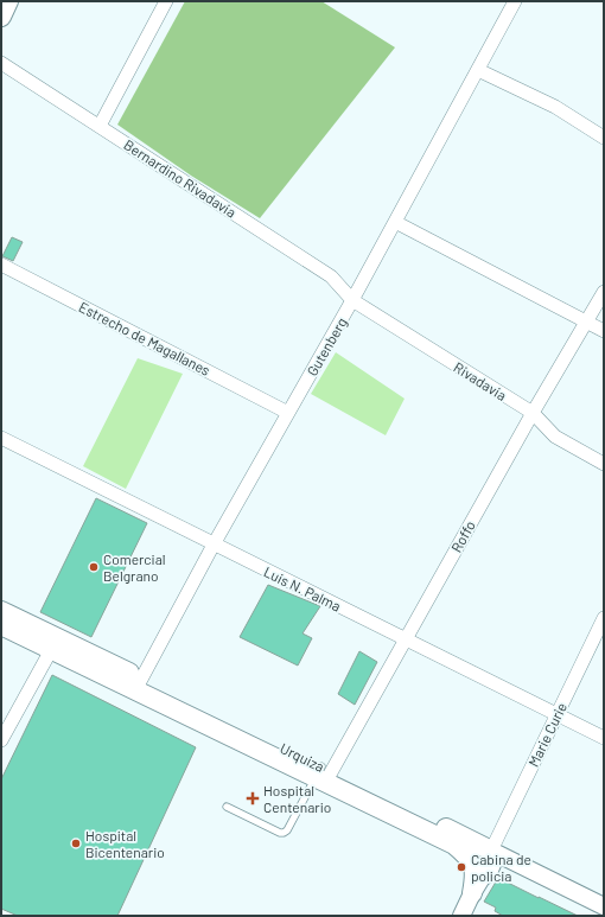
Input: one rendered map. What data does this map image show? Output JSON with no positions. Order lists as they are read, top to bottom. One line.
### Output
{"streets":{"main road":["Urquiza"],"street":["Bernardino Rivadavia","Estrecho de Magallanes","Gutenberg","Rivadavia","Roffo","Luis N. Palma","Marie Curie"]},"crossings":[["Bernardino Rivadavia","Gutenberg"],["Bernardino Rivadavia","Rivadavia"],["Estrecho de Magallanes","Gutenberg"],["Gutenberg","Rivadavia"],["Gutenberg","Luis N. Palma"],["Gutenberg","Urquiza"],["Rivadavia","Roffo"],["Roffo","Luis N. Palma"],["Roffo","Urquiza"],["Luis N. Palma","Marie Curie"],["Marie Curie","Urquiza"]],"places":{"other":["Comercial Belgrano","Hospital Bicentenario","Cabina de policia"],"health":["Hospital Centenario"]}}
